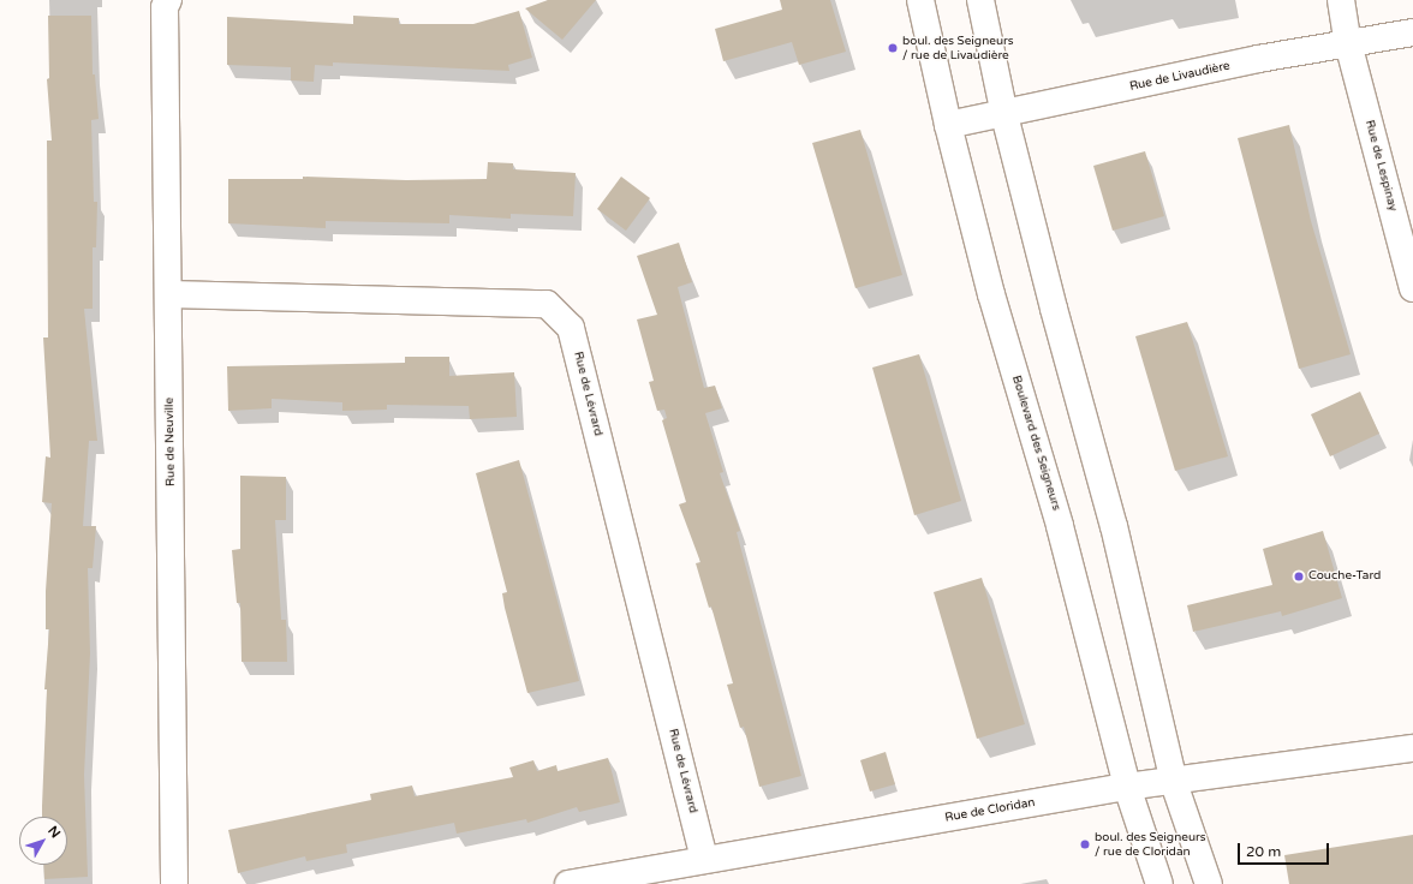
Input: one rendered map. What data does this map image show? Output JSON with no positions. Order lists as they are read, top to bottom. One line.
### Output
{"streets":{"street":["Rue de Livaudière","Rue de Lespinay","Rue de Lévrard","Rue de Neuville","Boulevard des Seigneurs","Rue de Cloridan"]},"crossings":[["Rue de Livaudière","Rue de Lespinay"],["Rue de Livaudière","Boulevard des Seigneurs"],["Rue de Lévrard","Rue de Neuville"],["Rue de Lévrard","Rue de Cloridan"],["Boulevard des Seigneurs","Rue de Cloridan"]],"places":["boul. des Seigneurs / rue de Livaudière","Couche-Tard","boul. des Seigneurs / rue de Cloridan"],"scale_bar":"20 m","north":"top right"}
